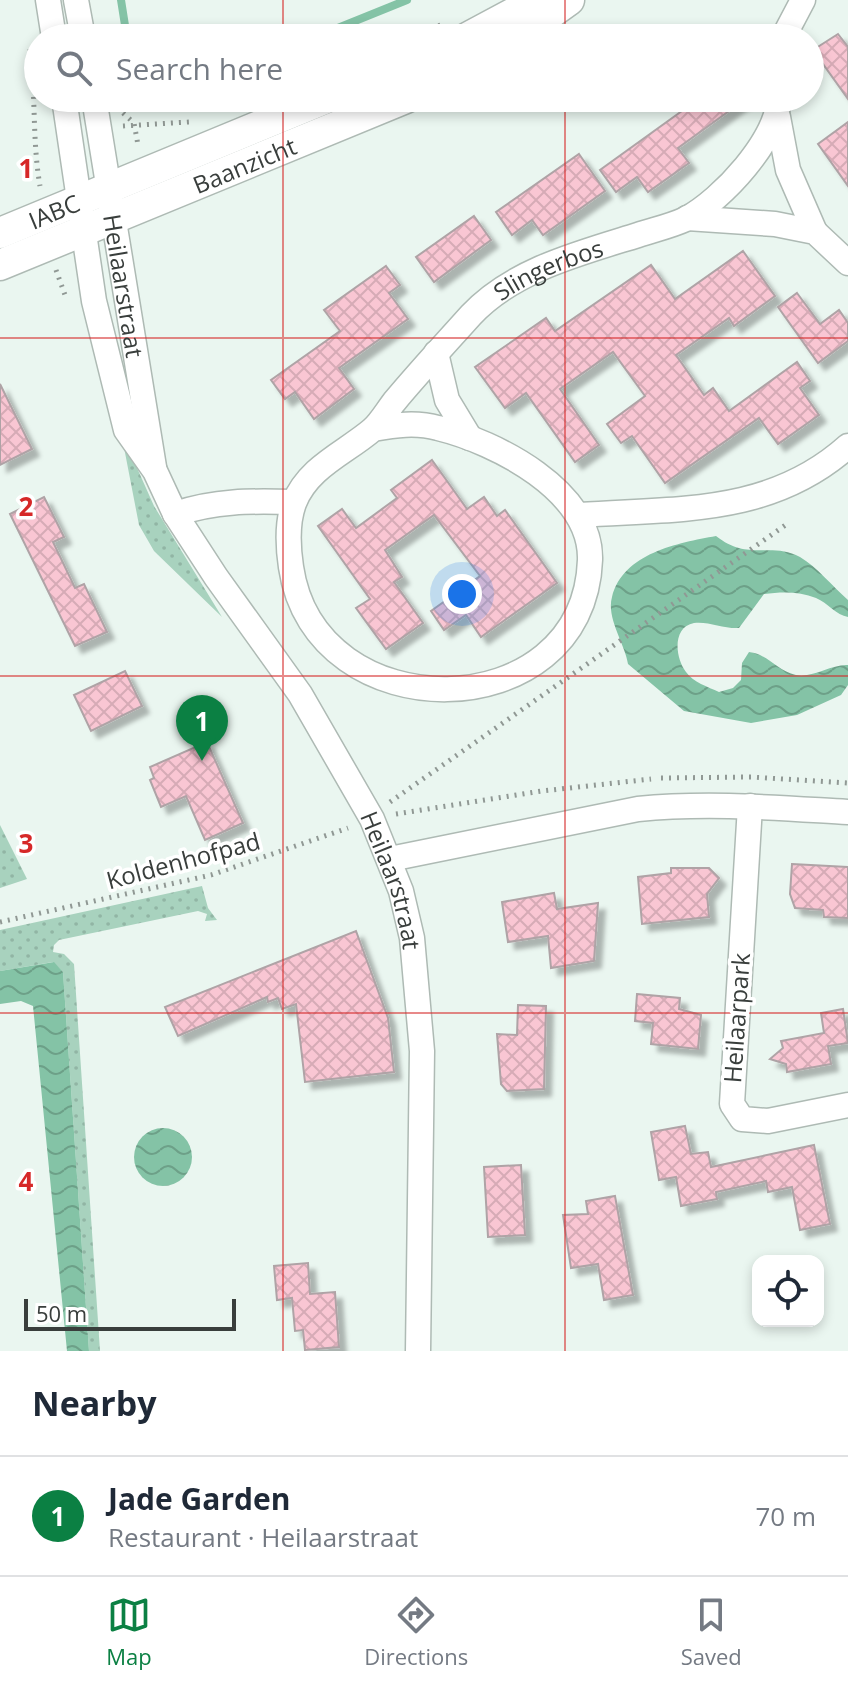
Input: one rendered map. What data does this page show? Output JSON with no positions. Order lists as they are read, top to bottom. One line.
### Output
{"streets":{"street":["Baanzicht","IABC","Slingerbos","Heilaarstraat","Heilaarpark"],"path":["Koldenhofpad"]},"crossings":[["Baanzicht","IABC"],["Baanzicht","Heilaarstraat"],["IABC","Heilaarstraat"],["Heilaarstraat","Koldenhofpad"]],"scale_bar":"50 m","page":{"search":"Search here","pins":"1","scale":"50 m","heading":"Nearby","list":[{"mark":"1","name":"Jade Garden","note":"Restaurant · Heilaarstraat","value":"70 m"}],"nav":["Map","Directions","Saved"]},"grid":{"rows":["1","2","3","4"]}}
